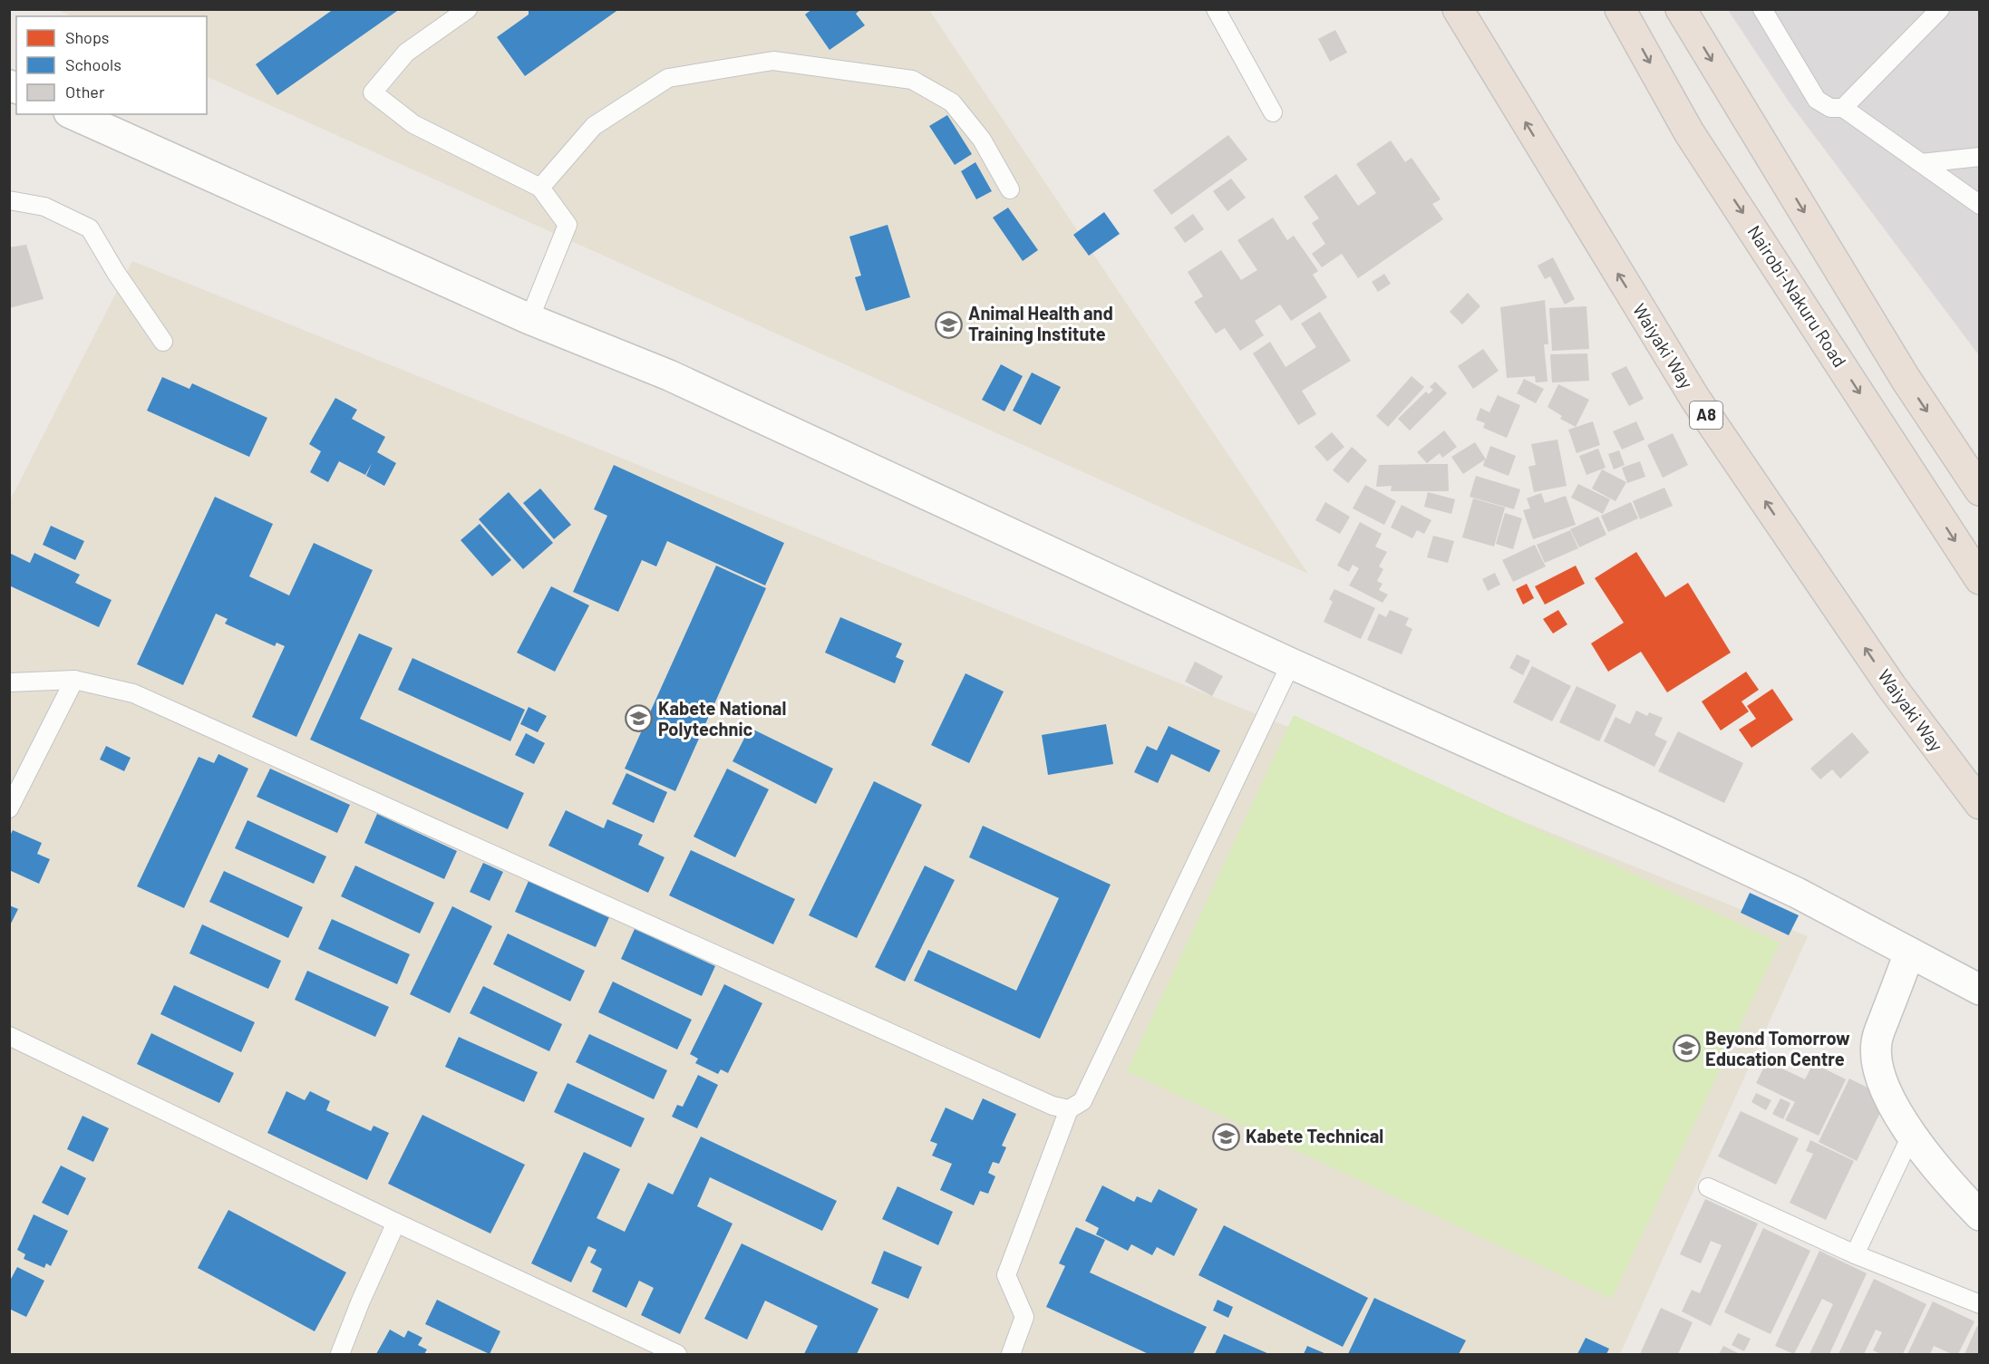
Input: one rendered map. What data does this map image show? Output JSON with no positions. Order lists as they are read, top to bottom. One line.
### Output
{"streets":{"highway":["Nairobi-Nakuru Road","Waiyaki Way","A8"]},"places":{"school or university":["Animal Health and Training Institute","Kabete National Polytechnic","Beyond Tomorrow Education Centre","Kabete Technical"]},"legend":["Shops","Schools","Other"]}
